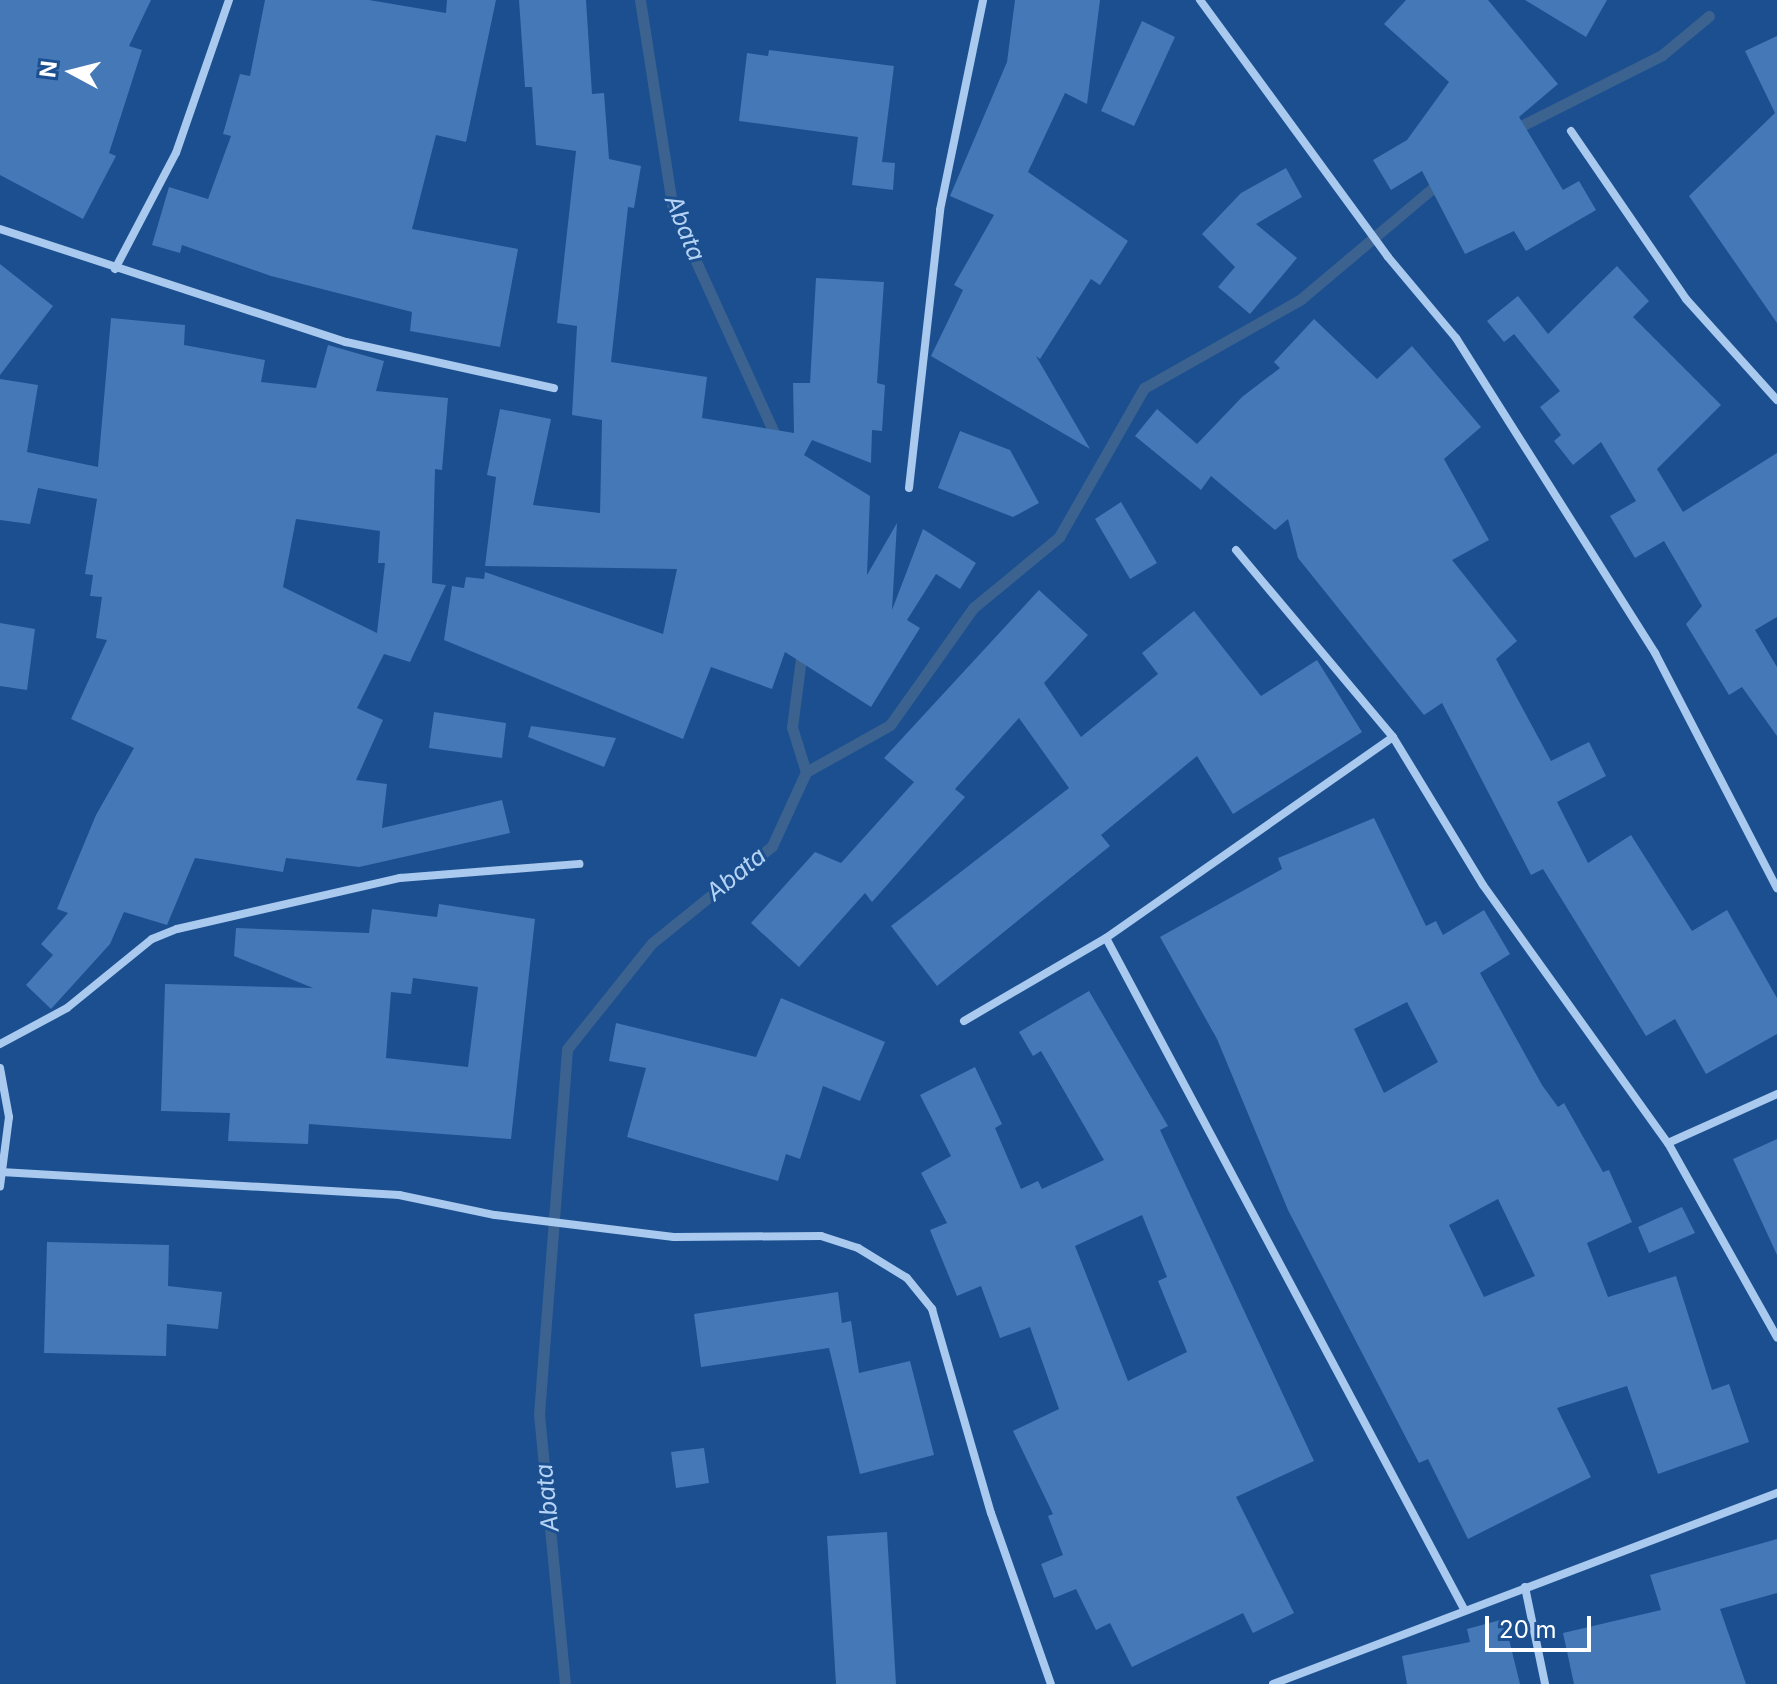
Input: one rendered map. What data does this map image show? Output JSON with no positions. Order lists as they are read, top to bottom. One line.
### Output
{"water":["Abata"],"scale_bar":"20 m","north":"left"}
